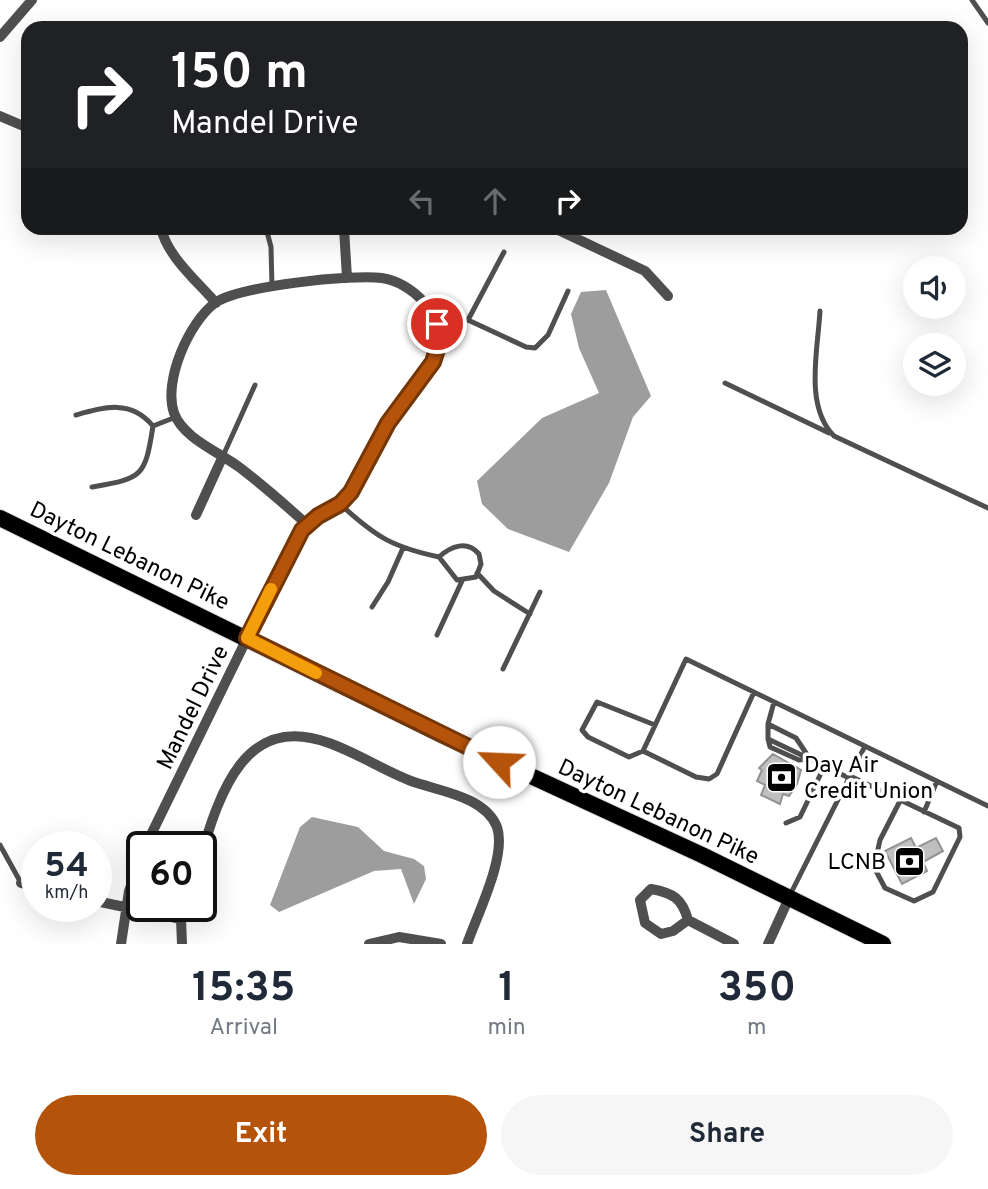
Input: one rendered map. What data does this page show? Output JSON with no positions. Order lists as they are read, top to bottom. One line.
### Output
{"streets":{"main road":["Dayton Lebanon Pike"],"street":["Mandel Drive"]},"crossings":[["Dayton Lebanon Pike","Mandel Drive"]],"places":{"bank":["Day Air Credit Union","LCNB"]},"page":{"turn":["150 m","Mandel Drive"],"speed":"54 km/h","limit":"60","eta":["15:35","Arrival","1","min","350","m"],"buttons":["Exit","Share"]}}
